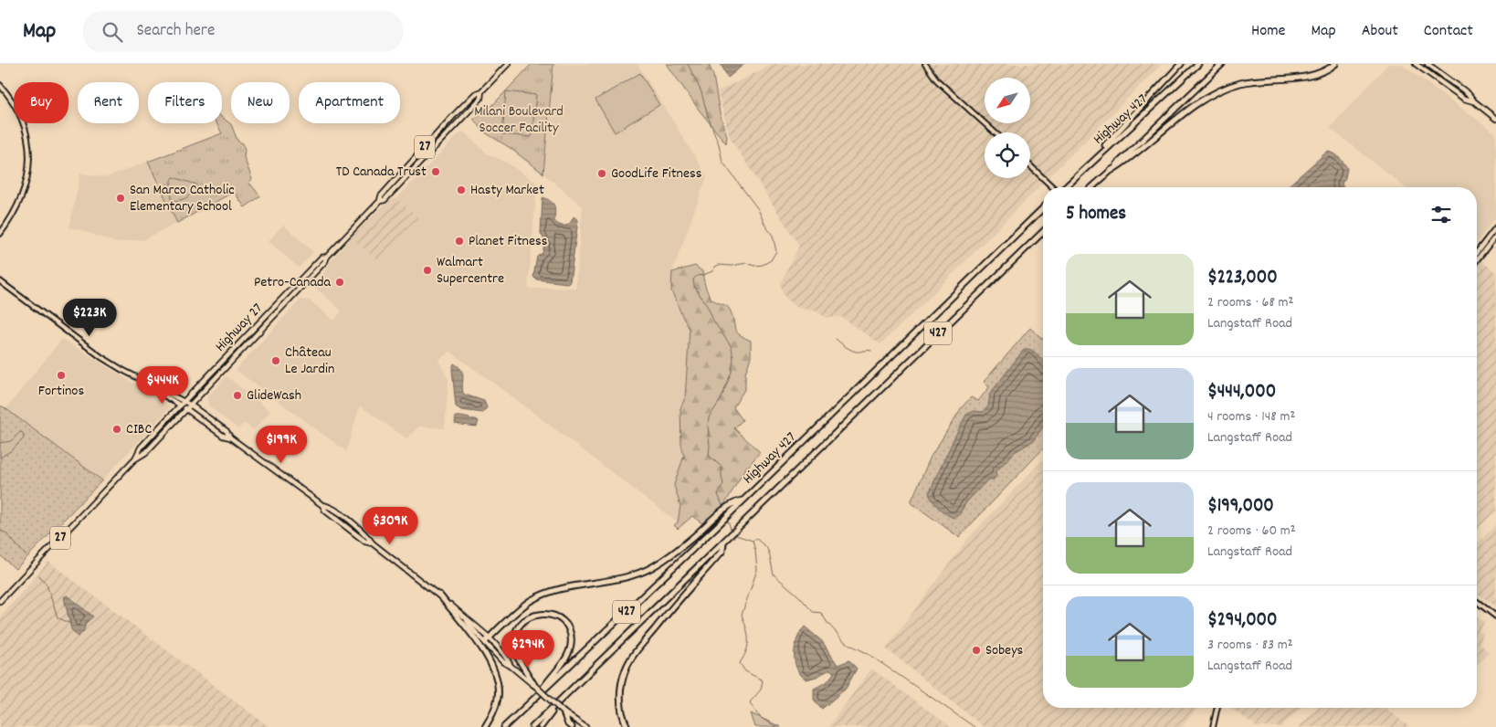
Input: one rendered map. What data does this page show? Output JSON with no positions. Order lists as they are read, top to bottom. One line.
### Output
{"streets":{"highway":["Highway 427","427"],"main road":["27","Highway 27"]},"parks":["Milani Boulevard Soccer Facility"],"places":["TD Canada Trust","GoodLife Fitness","Hasty Market","San Marco Catholic Elementary School","Planet Fitness","Walmart Supercentre","Petro-Canada","Château Le Jardin","Fortinos","GlideWash","CIBC","Sobeys"],"north":"bottom left","page":{"header":"Map","search":"Search here","nav":["Home","Map","About","Contact"],"chip":["Buy","Rent","Filters","New","Apartment"],"heading":"5 homes","list":[{"name":"$223,000","note":"2 rooms · 68 m² · Langstaff Road"},{"name":"$444,000","note":"4 rooms · 148 m² · Langstaff Road"},{"name":"$199,000","note":"2 rooms · 60 m² · Langstaff Road"},{"name":"$294,000","note":"3 rooms · 83 m² · Langstaff Road"}],"price":["$223K","$444K","$199K","$309K","$294K"]}}
